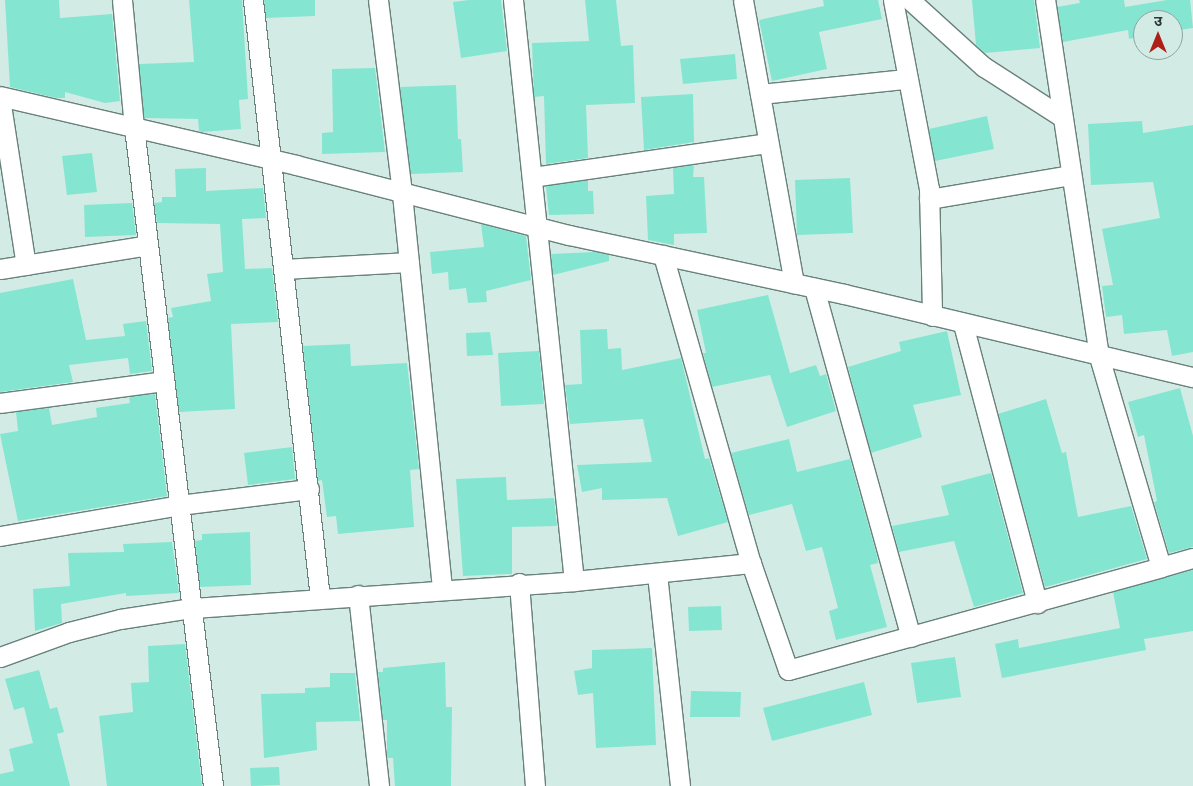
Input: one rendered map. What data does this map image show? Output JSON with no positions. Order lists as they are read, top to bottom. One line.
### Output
{"north":"top"}
